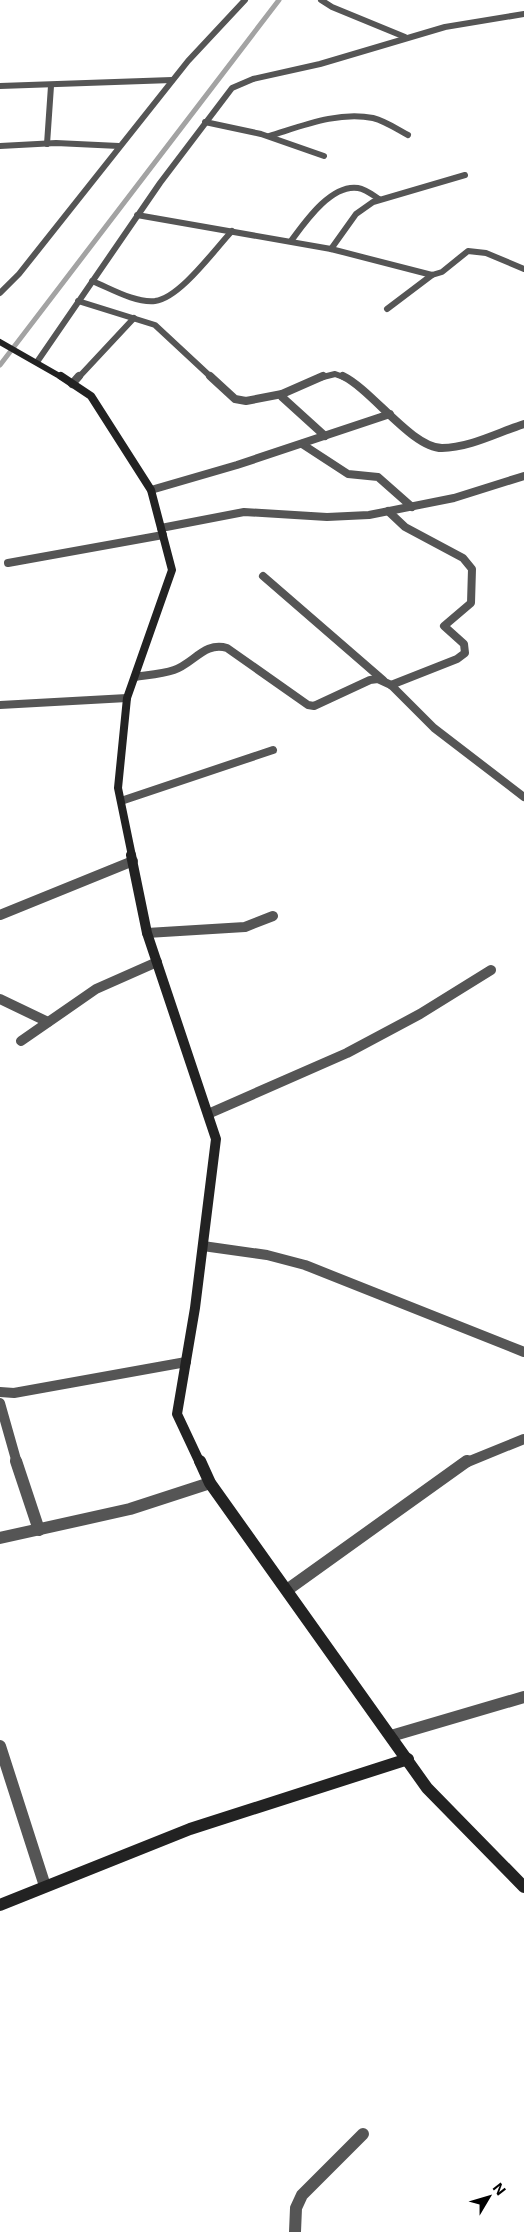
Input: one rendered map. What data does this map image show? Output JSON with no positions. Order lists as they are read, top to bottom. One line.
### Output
{"north":"top right"}
